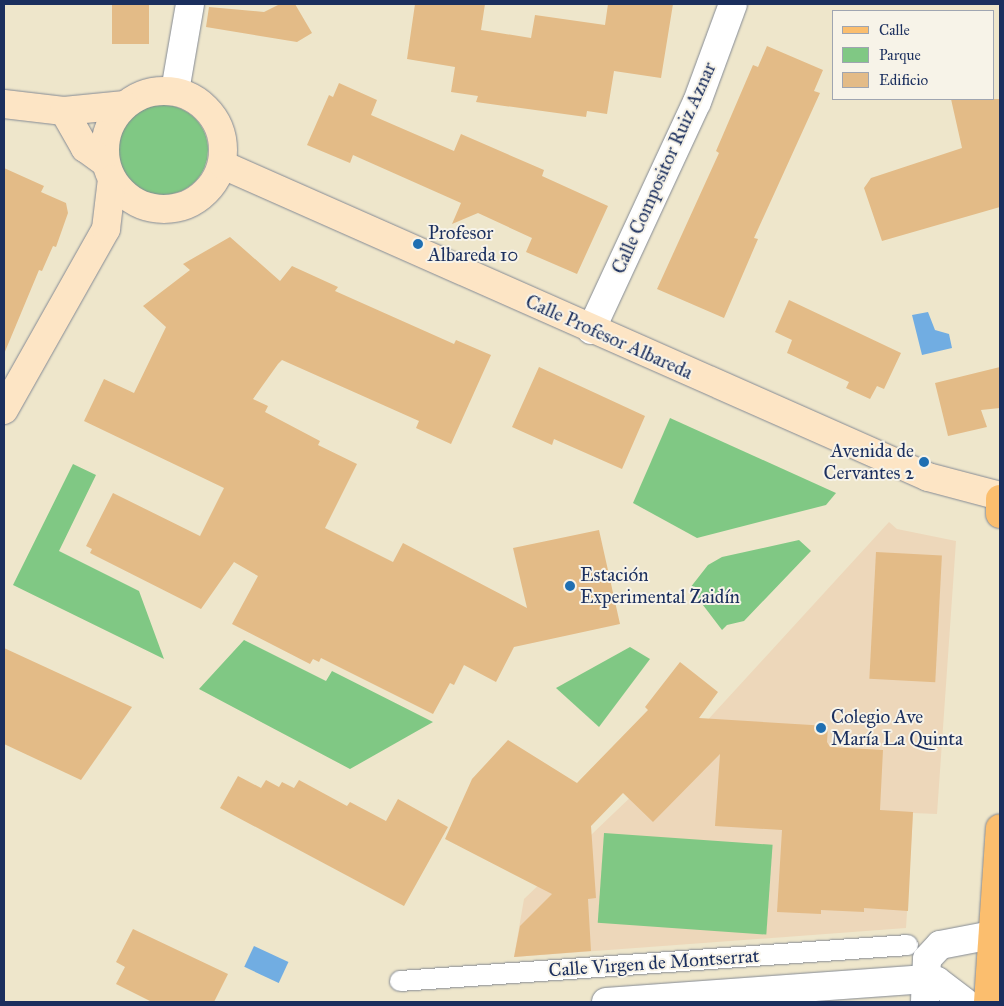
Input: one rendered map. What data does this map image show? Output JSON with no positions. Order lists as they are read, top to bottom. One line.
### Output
{"streets":{"main road":["Calle Profesor Albareda"],"street":["Calle Compositor Ruiz Aznar","Calle Virgen de Montserrat"]},"crossings":[["Calle Compositor Ruiz Aznar","Calle Profesor Albareda"]],"places":["Profesor Albareda 10","Avenida de Cervantes 2","Estación Experimental Zaidín","Colegio Ave María La Quinta"],"legend":["Calle","Parque","Edificio"]}
